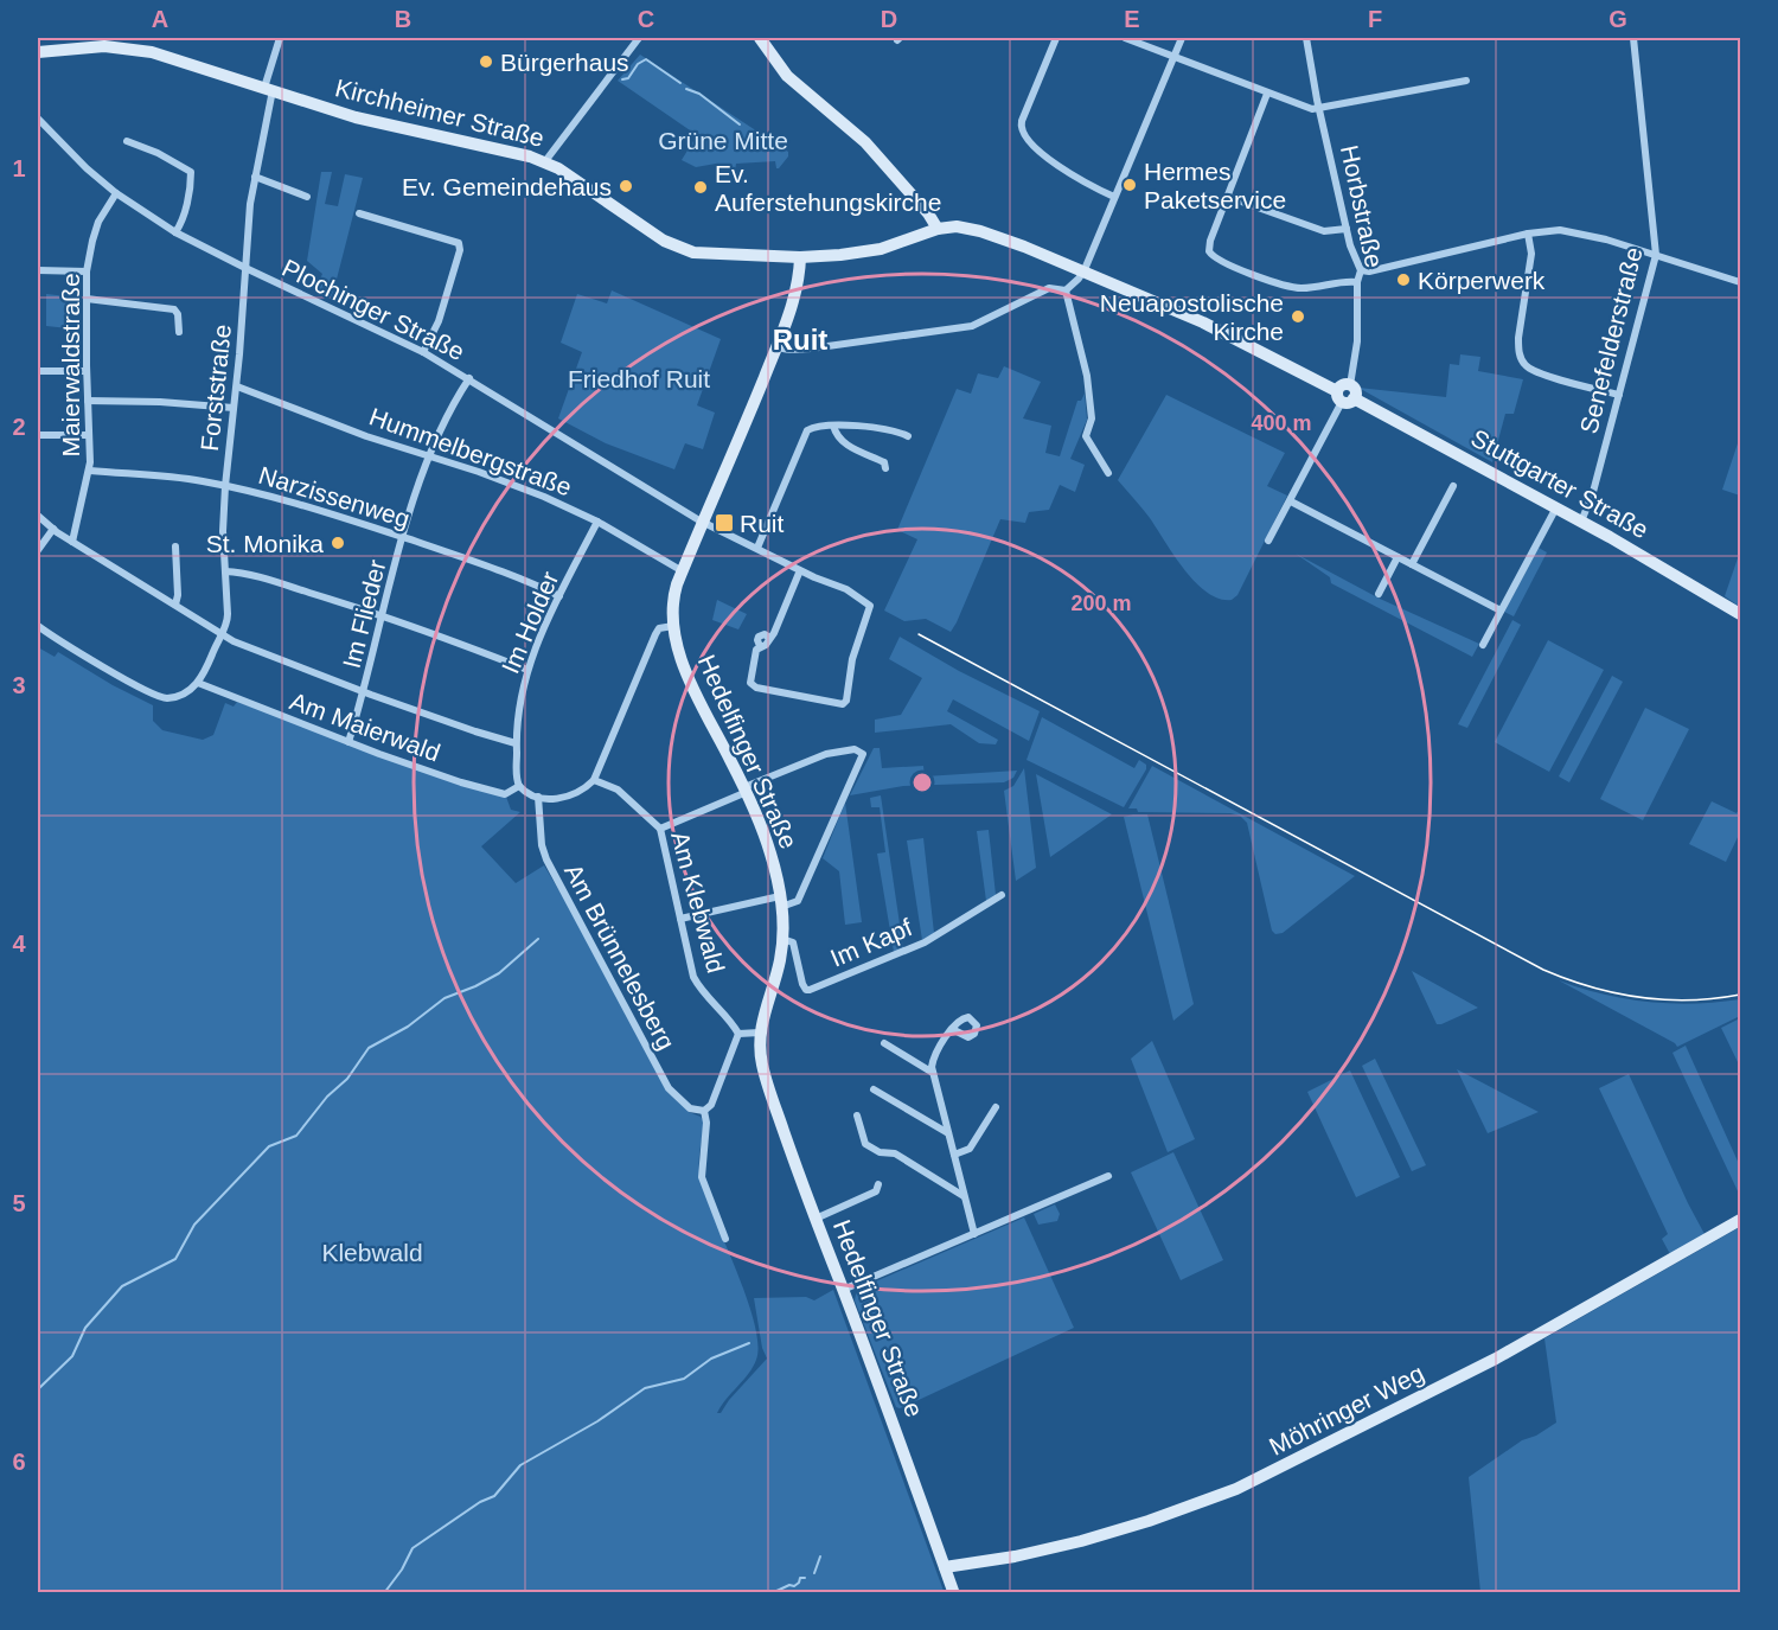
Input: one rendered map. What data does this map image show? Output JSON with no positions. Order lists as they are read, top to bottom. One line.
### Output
{"streets":{"street":["Kirchheimer Straße","Horbstraße","Plochinger Straße","Senefelderstraße","Maierwaldstraße","Forststraße","Hummelbergstraße","Stuttgarter Straße","Narzissenweg","Im Flieder","Im Holder","Am Maierwald","Hedelfinger Straße","Am Klebwald","Im Kapf","Am Brünnelesberg","Möhringer Weg"]},"crossings":[["Kirchheimer Straße","Forststraße"],["Kirchheimer Straße","Stuttgarter Straße"],["Kirchheimer Straße","Hedelfinger Straße"],["Horbstraße","Stuttgarter Straße"],["Plochinger Straße","Maierwaldstraße"],["Plochinger Straße","Forststraße"],["Plochinger Straße","Im Flieder"],["Plochinger Straße","Hedelfinger Straße"],["Senefelderstraße","Stuttgarter Straße"],["Maierwaldstraße","Narzissenweg"],["Forststraße","Hummelbergstraße"],["Forststraße","Narzissenweg"],["Forststraße","Am Maierwald"],["Hummelbergstraße","Im Flieder"],["Hummelbergstraße","Im Holder"],["Hummelbergstraße","Hedelfinger Straße"],["Narzissenweg","Im Flieder"],["Narzissenweg","Im Holder"],["Im Flieder","Am Maierwald"],["Im Holder","Am Maierwald"],["Hedelfinger Straße","Im Kapf"],["Hedelfinger Straße","Möhringer Weg"]],"districts":["Ruit"],"parks":["Grüne Mitte","Friedhof Ruit","Klebwald"],"places":{"other":["Bürgerhaus","Hermes Paketservice","Ev. Gemeindehaus","Ev. Auferstehungskirche","Körperwerk","Neuapostolische Kirche","St. Monika"],"transit":["Ruit"]},"grid":{"columns":["A","B","C","D","E","F","G"],"rows":["1","2","3","4","5","6"]},"rings":["400 m","200 m"]}
